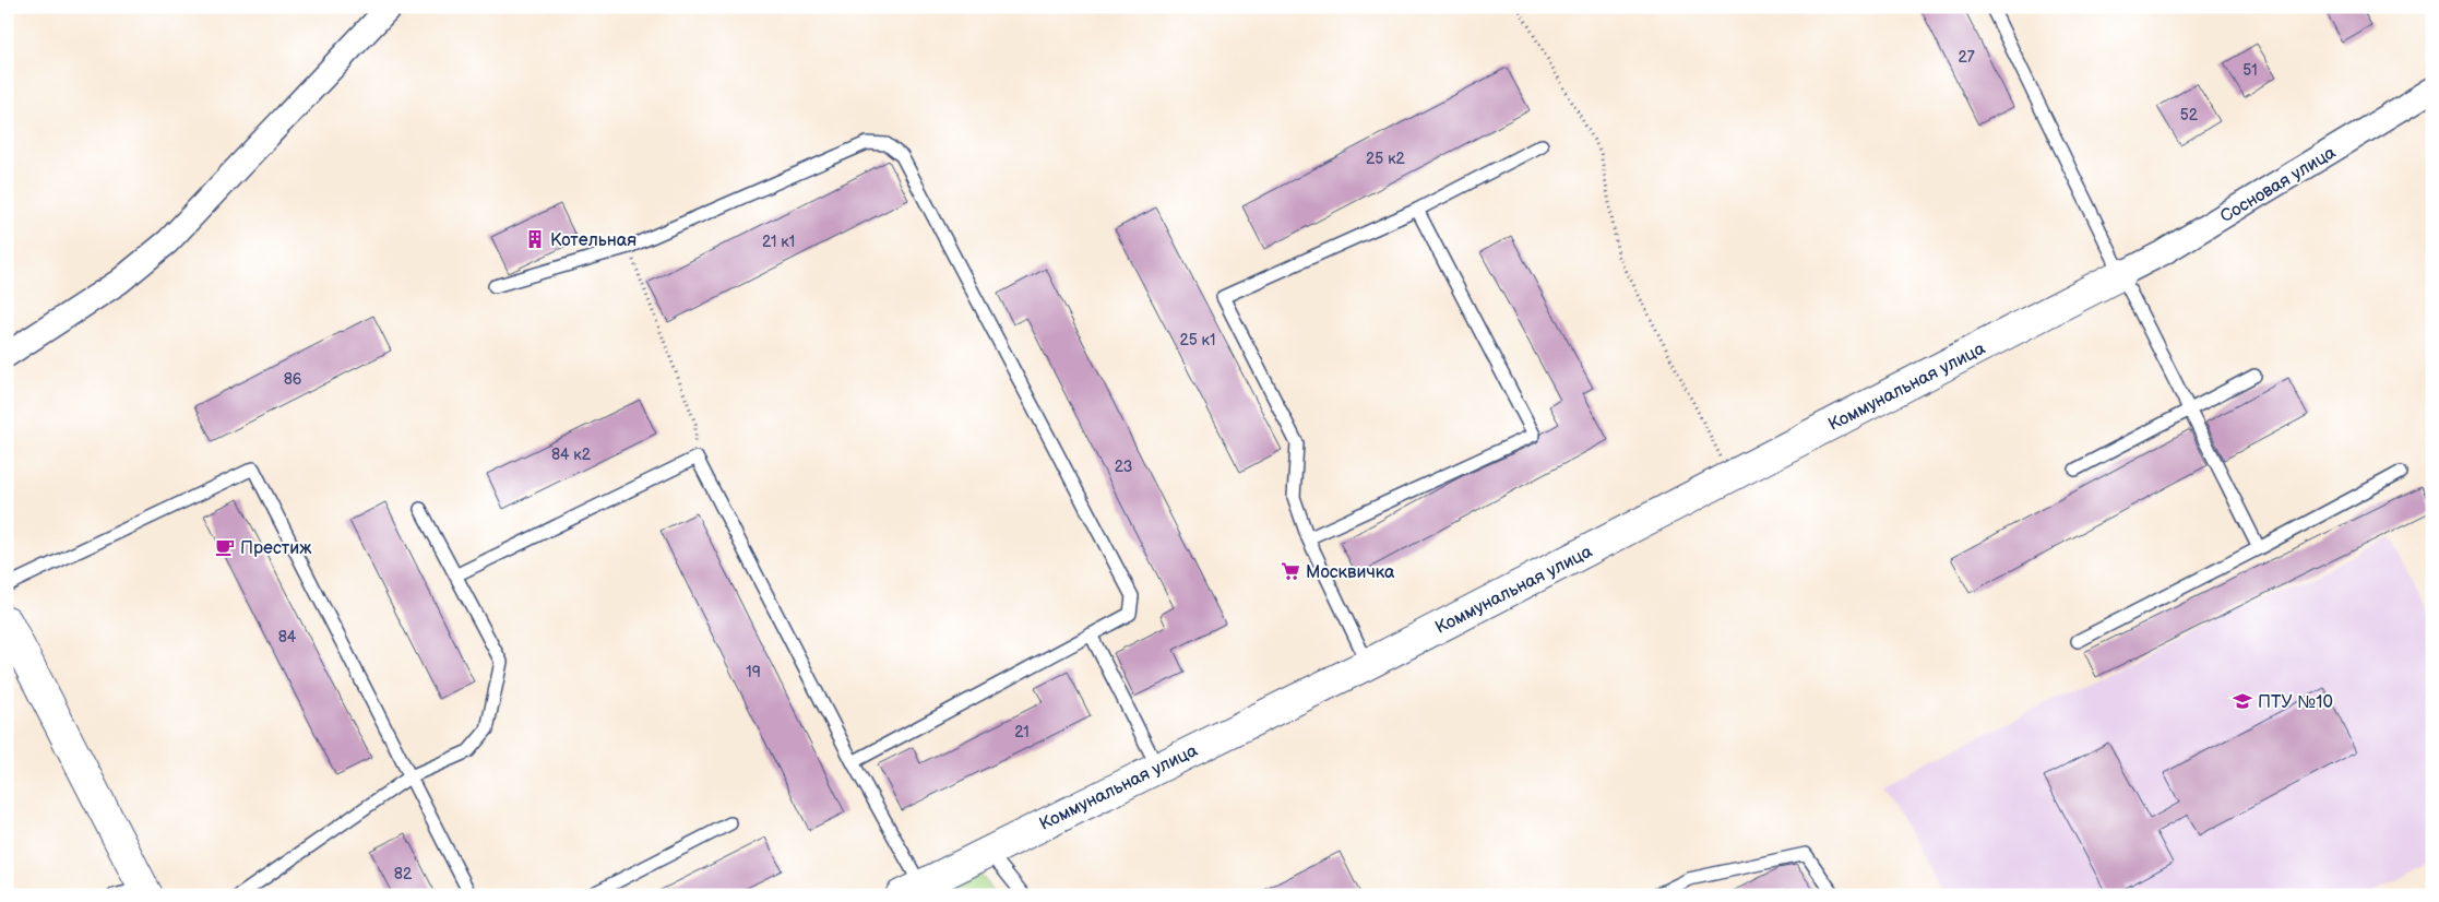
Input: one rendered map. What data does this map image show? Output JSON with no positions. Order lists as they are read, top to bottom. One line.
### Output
{"streets":{"street":["Сосновая улица","Коммунальная улица"]},"crossings":[["Сосновая улица","Коммунальная улица"]],"places":{"building":["Котельная"],"cafe":["Престиж"],"supermarket":["Москвичка"],"school or university":["ПТУ №10"]},"house_numbers":["27","51","52","25 к2","21 к1","25 к1","86","84 к2","23","84","19","21","82"]}
